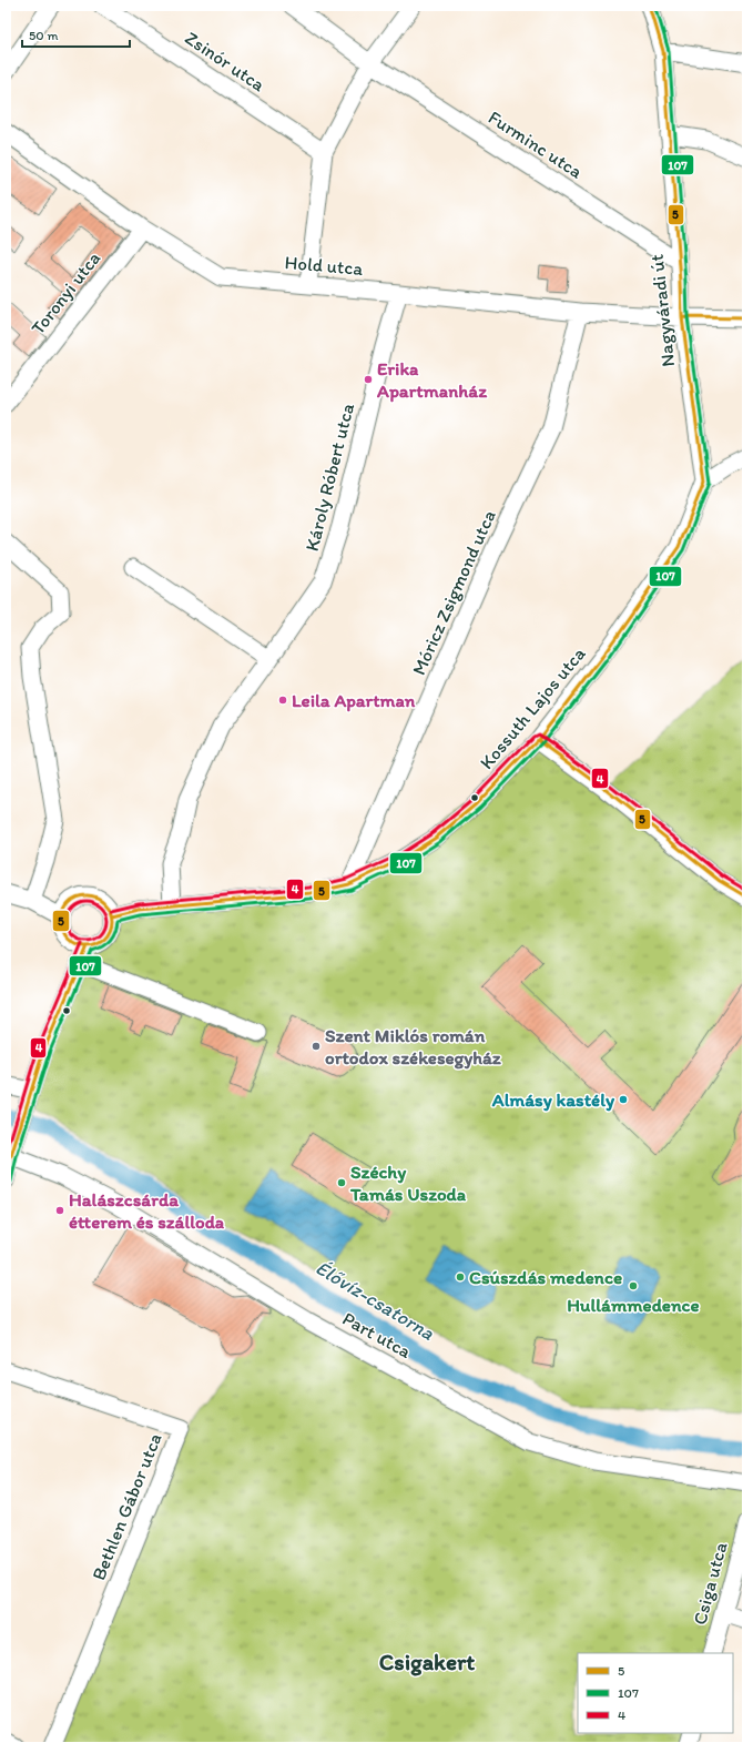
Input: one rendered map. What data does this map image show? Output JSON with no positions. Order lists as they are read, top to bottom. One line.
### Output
{"streets":{"street":["Zsinór utca","Furminc utca","Hold utca","Toronyi utca","Nagyváradi út","Károly Róbert utca","Móricz Zsigmond utca","Kossuth Lajos utca","Part utca","Bethlen Gábor utca","Csiga utca"]},"crossings":[["Furminc utca","Nagyváradi út"],["Hold utca","Toronyi utca"],["Hold utca","Nagyváradi út"],["Hold utca","Károly Róbert utca"],["Hold utca","Móricz Zsigmond utca"],["Nagyváradi út","Kossuth Lajos utca"],["Károly Róbert utca","Kossuth Lajos utca"],["Móricz Zsigmond utca","Kossuth Lajos utca"]],"districts":["Csigakert"],"water":["Élővíz-csatorna"],"places":["Erika Apartmanház","Leila Apartman","Szent Miklós román ortodox székesegyház","Almásy kastély","Széchy Tamás Uszoda","Halászcsárda étterem és szálloda","Csúszdás medence","Hullámmedence"],"lines":["transit line 5","transit line 107","transit line 4"],"legend":["5","107","4"],"scale_bar":"50 m"}
